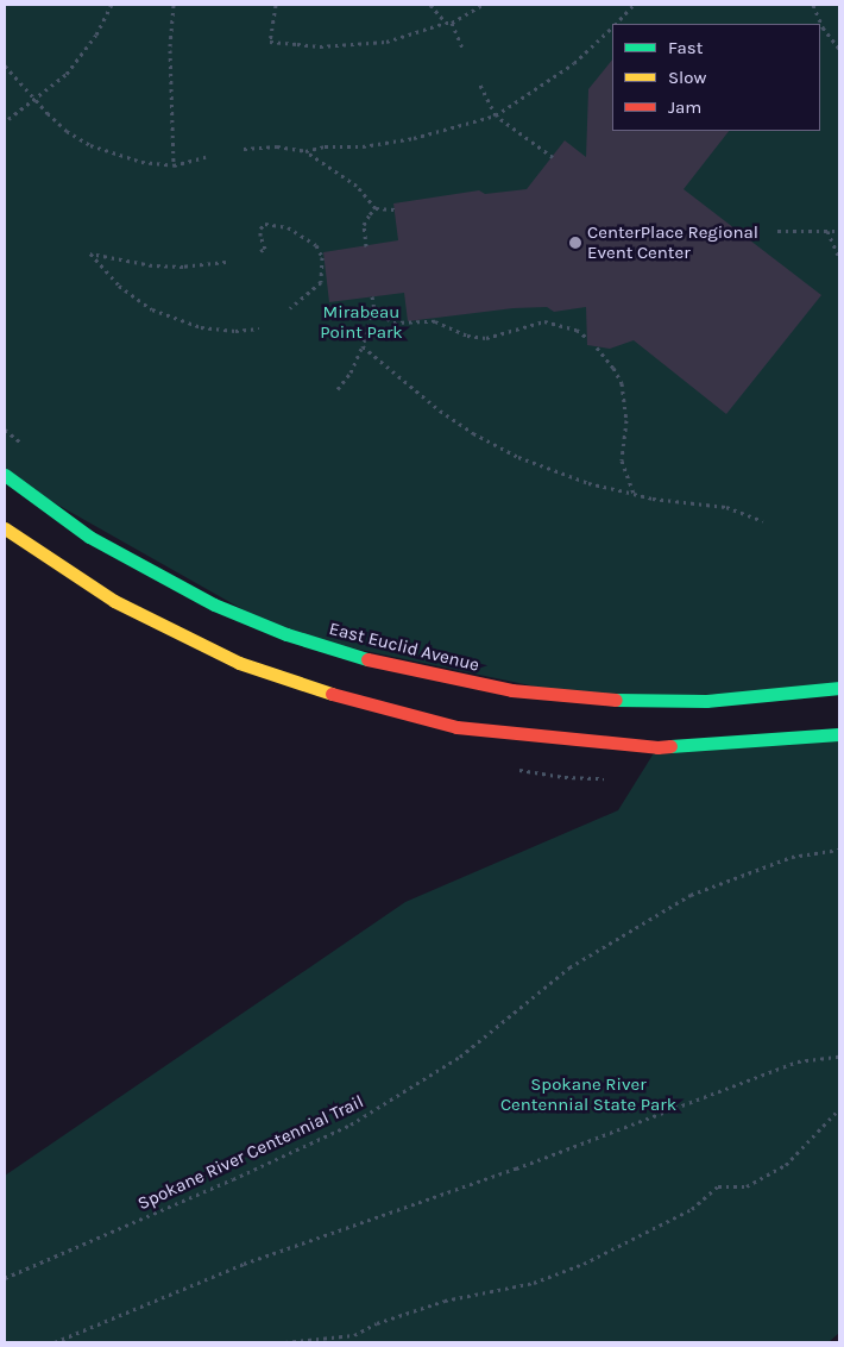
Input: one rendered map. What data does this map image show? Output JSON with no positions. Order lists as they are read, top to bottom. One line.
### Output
{"streets":{"street":["East Euclid Avenue"],"path":["Spokane River Centennial Trail"]},"parks":["Mirabeau Point Park","Spokane River Centennial State Park"],"places":["CenterPlace Regional Event Center"],"legend":["Fast","Slow","Jam"]}
